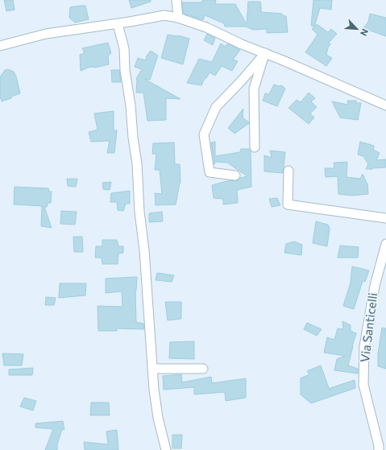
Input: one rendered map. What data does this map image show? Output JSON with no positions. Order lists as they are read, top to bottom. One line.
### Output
{"streets":{"street":["Via Santicelli"]},"north":"bottom right"}
